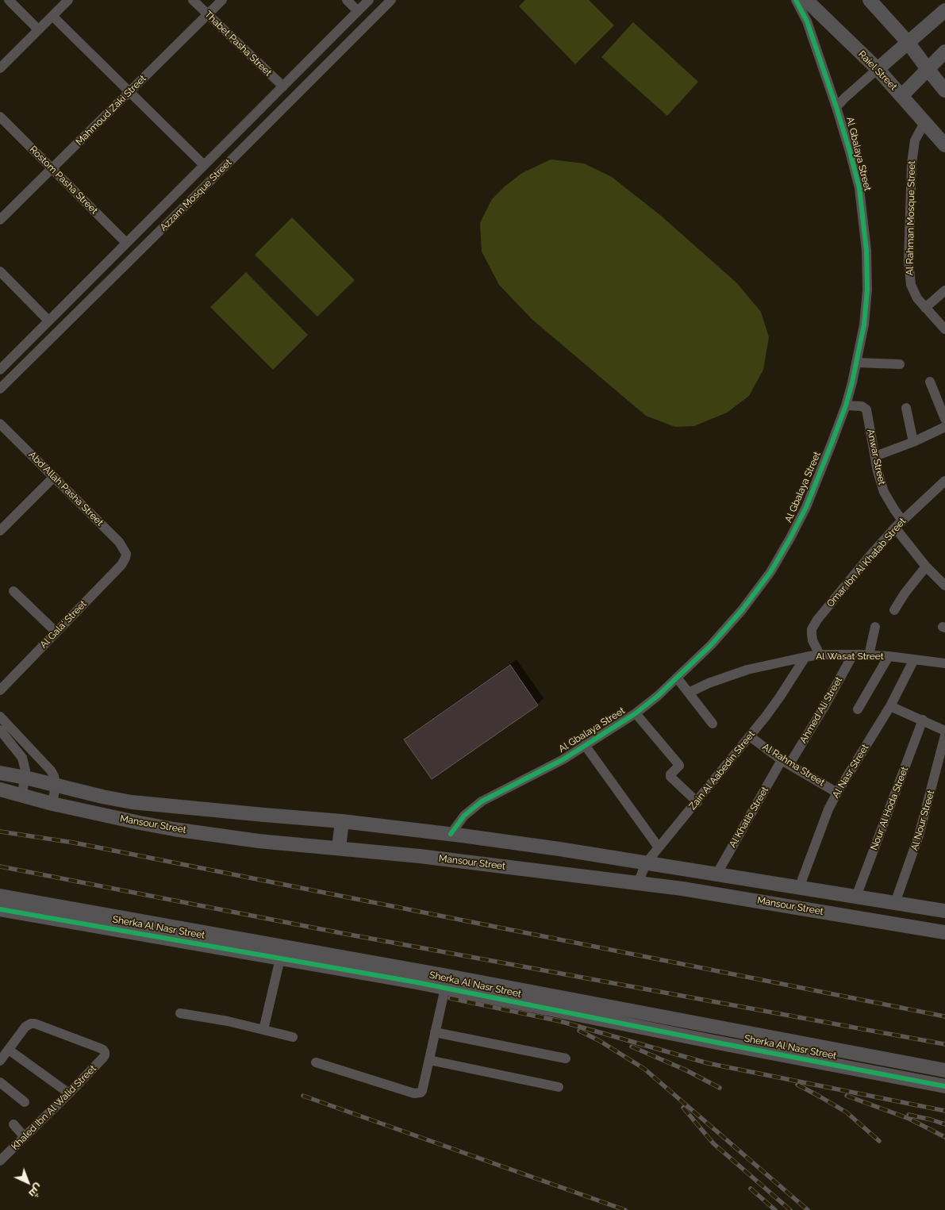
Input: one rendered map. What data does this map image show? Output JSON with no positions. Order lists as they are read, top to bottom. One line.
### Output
{"streets":{"street":["Thabet Pasha Street","Raiel Street","Mahmoud Zaki Street","Al Gbalaya Street","Rostom Pasha Street","Azzam Mosque Street","Al Rahman Mosque Street","Anwar Street","Abd Allah Pasha Street","Omar Ibn Al Khatab Street","Al Gala' Street","Al Wasat Street","Ahmed Ali Street","Al Rahma Street","Zain Al Aabedin Street","Al Nasr Street","Nour Al Hoda Street","Al Khatib Street","Al Nour Street","Mansour Street","Sherka Al Nasr Street","Khaled Ibn Al Walid Street"]},"crossings":[["Thabet Pasha Street","Mahmoud Zaki Street"],["Thabet Pasha Street","Azzam Mosque Street"],["Raiel Street","Al Rahman Mosque Street"],["Mahmoud Zaki Street","Rostom Pasha Street"],["Al Gbalaya Street","Anwar Street"],["Al Gbalaya Street","Mansour Street"],["Rostom Pasha Street","Azzam Mosque Street"],["Anwar Street","Omar Ibn Al Khatab Street"],["Abd Allah Pasha Street","Al Gala' Street"],["Omar Ibn Al Khatab Street","Al Wasat Street"],["Al Wasat Street","Ahmed Ali Street"],["Al Wasat Street","Zain Al Aabedin Street"],["Al Wasat Street","Al Nasr Street"],["Ahmed Ali Street","Al Rahma Street"],["Ahmed Ali Street","Al Khatib Street"],["Al Rahma Street","Zain Al Aabedin Street"],["Al Rahma Street","Al Nasr Street"],["Al Rahma Street","Al Khatib Street"],["Zain Al Aabedin Street","Mansour Street"],["Al Nasr Street","Mansour Street"],["Nour Al Hoda Street","Mansour Street"],["Al Khatib Street","Mansour Street"],["Al Nour Street","Mansour Street"]],"north":"bottom right"}
